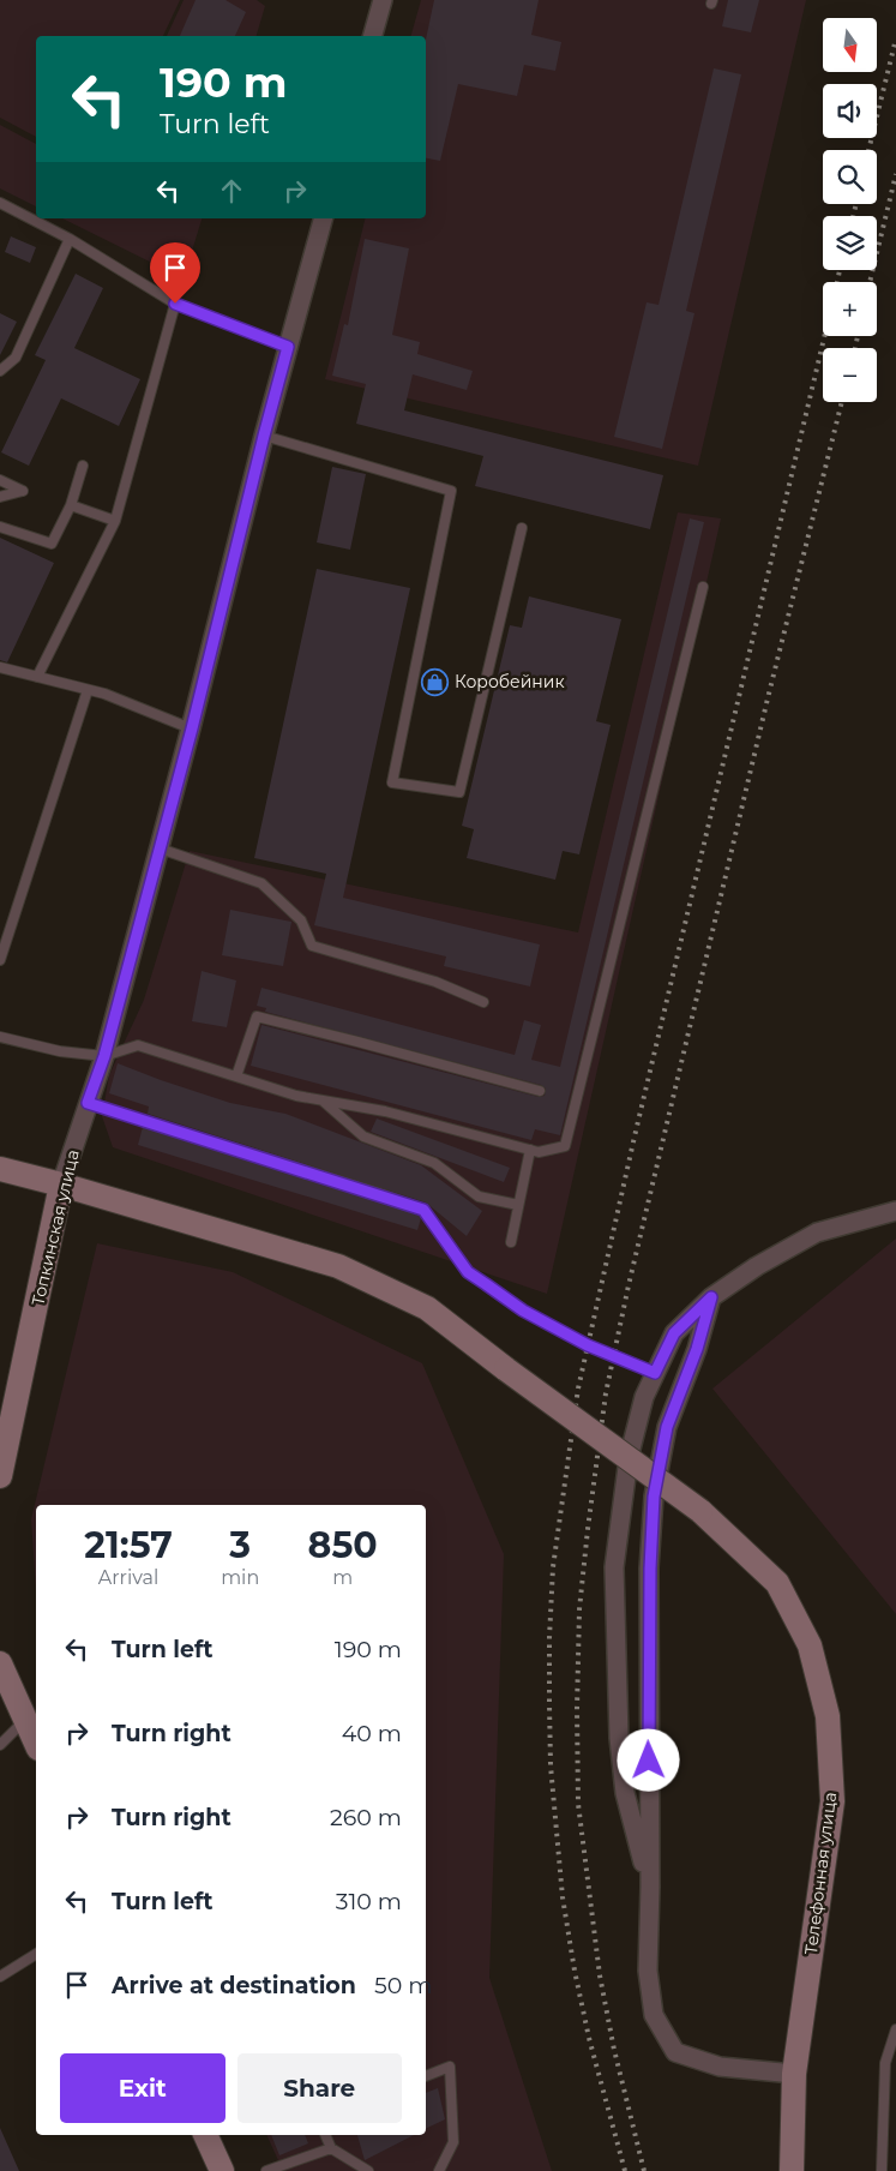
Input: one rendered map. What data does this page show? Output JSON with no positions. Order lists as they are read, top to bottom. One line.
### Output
{"streets":{"street":["Топкинская улица","Телефонная улица"]},"crossings":[["Топкинская улица","Телефонная улица"]],"places":{"shop":["Коробейник"]},"north":"bottom","page":{"map_buttons":["+","−"],"turn":["190 m","Turn left"],"eta":["21:57","Arrival","3","min","850","m"],"list":[{"name":"Turn left","value":"190 m"},{"name":"Turn right","value":"40 m"},{"name":"Turn right","value":"260 m"},{"name":"Turn left","value":"310 m"},{"name":"Arrive at destination","value":"50 m"}],"buttons":["Exit","Share"]}}
